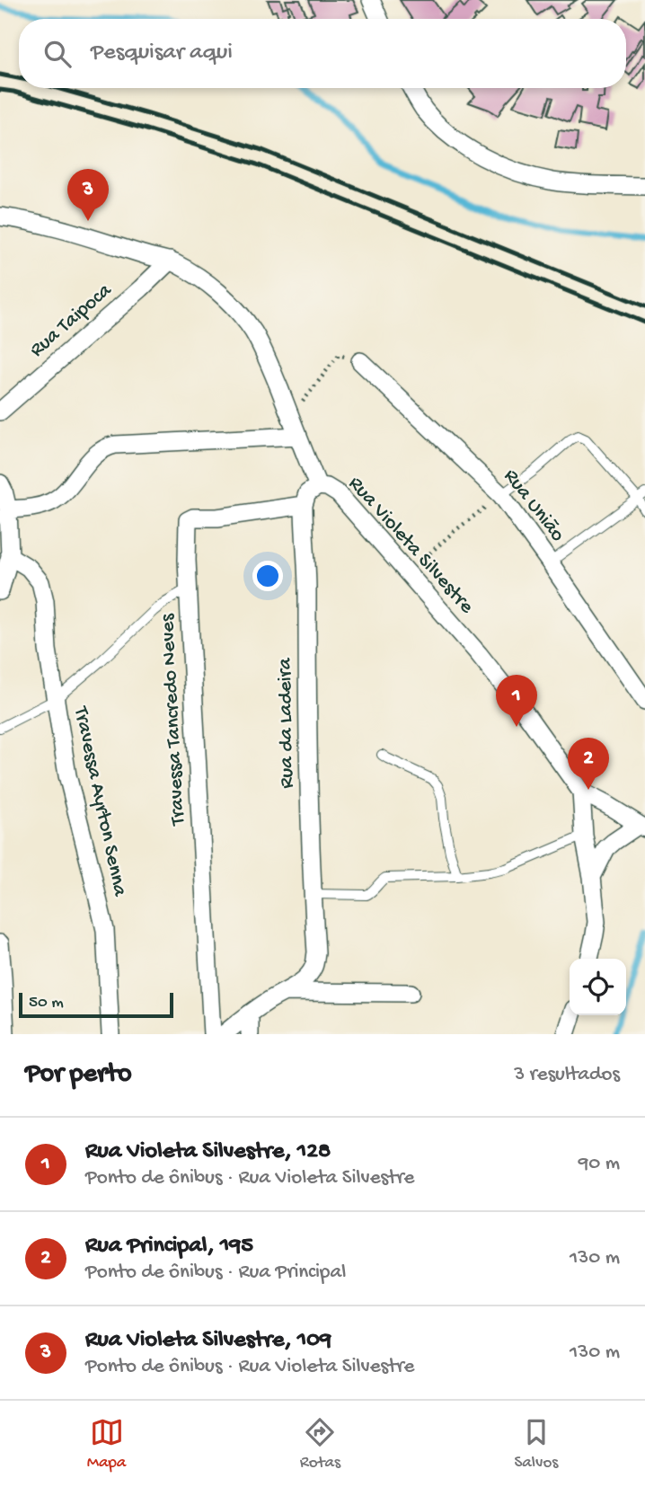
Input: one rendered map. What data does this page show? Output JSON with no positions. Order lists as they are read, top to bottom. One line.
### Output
{"streets":{"street":["Rua Taipoca","Rua União","Rua Violeta Silvestre","Travessa Tancredo Neves","Rua da Ladeira","Travessa Ayrton Senna"]},"crossings":[["Rua Taipoca","Rua Violeta Silvestre"],["Travessa Tancredo Neves","Rua da Ladeira"]],"scale_bar":"50 m","page":{"search":"Pesquisar aqui","pins":["3","1","2"],"scale":"50 m","heading":["Por perto","3 resultados"],"list":[{"mark":"1","name":"Rua Violeta Silvestre, 128","note":"Ponto de ônibus · Rua Violeta Silvestre","value":"90 m"},{"mark":"2","name":"Rua Principal, 195","note":"Ponto de ônibus · Rua Principal","value":"130 m"},{"mark":"3","name":"Rua Violeta Silvestre, 109","note":"Ponto de ônibus · Rua Violeta Silvestre","value":"130 m"}],"nav":["Mapa","Rotas","Salvos"]}}
